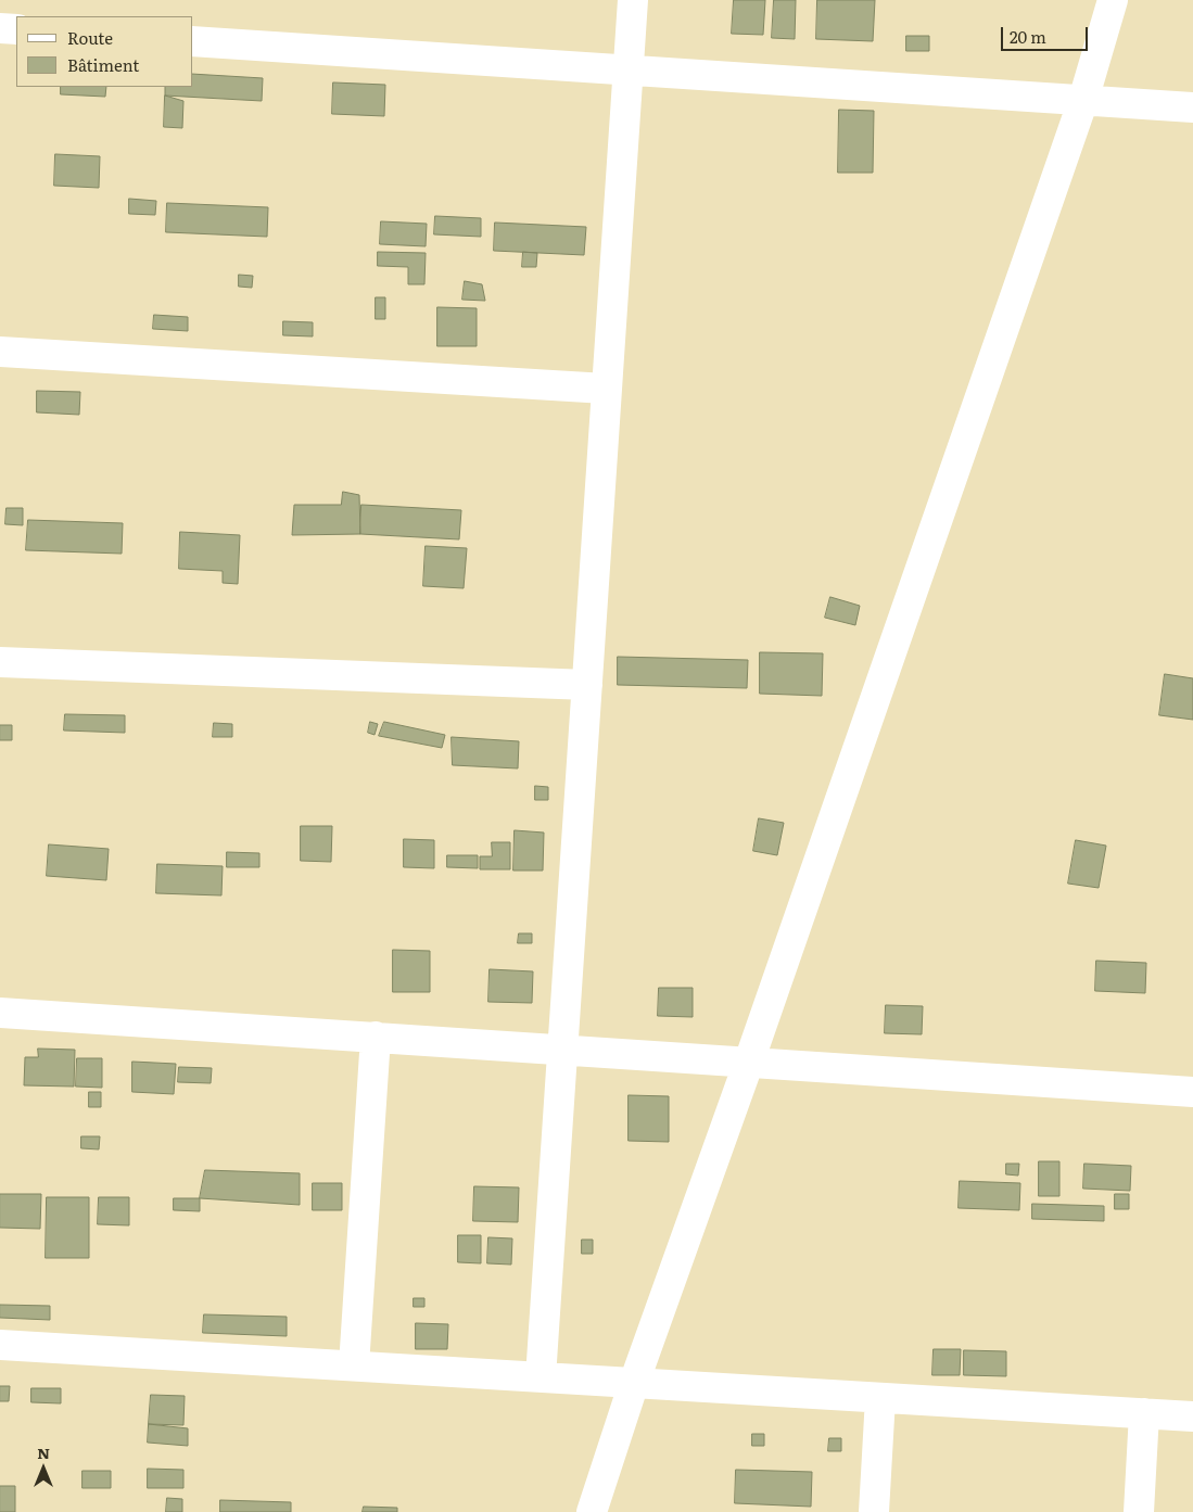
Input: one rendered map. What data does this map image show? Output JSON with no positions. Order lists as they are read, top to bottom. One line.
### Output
{"legend":["Route","Bâtiment"],"scale_bar":"20 m","north":"top"}
